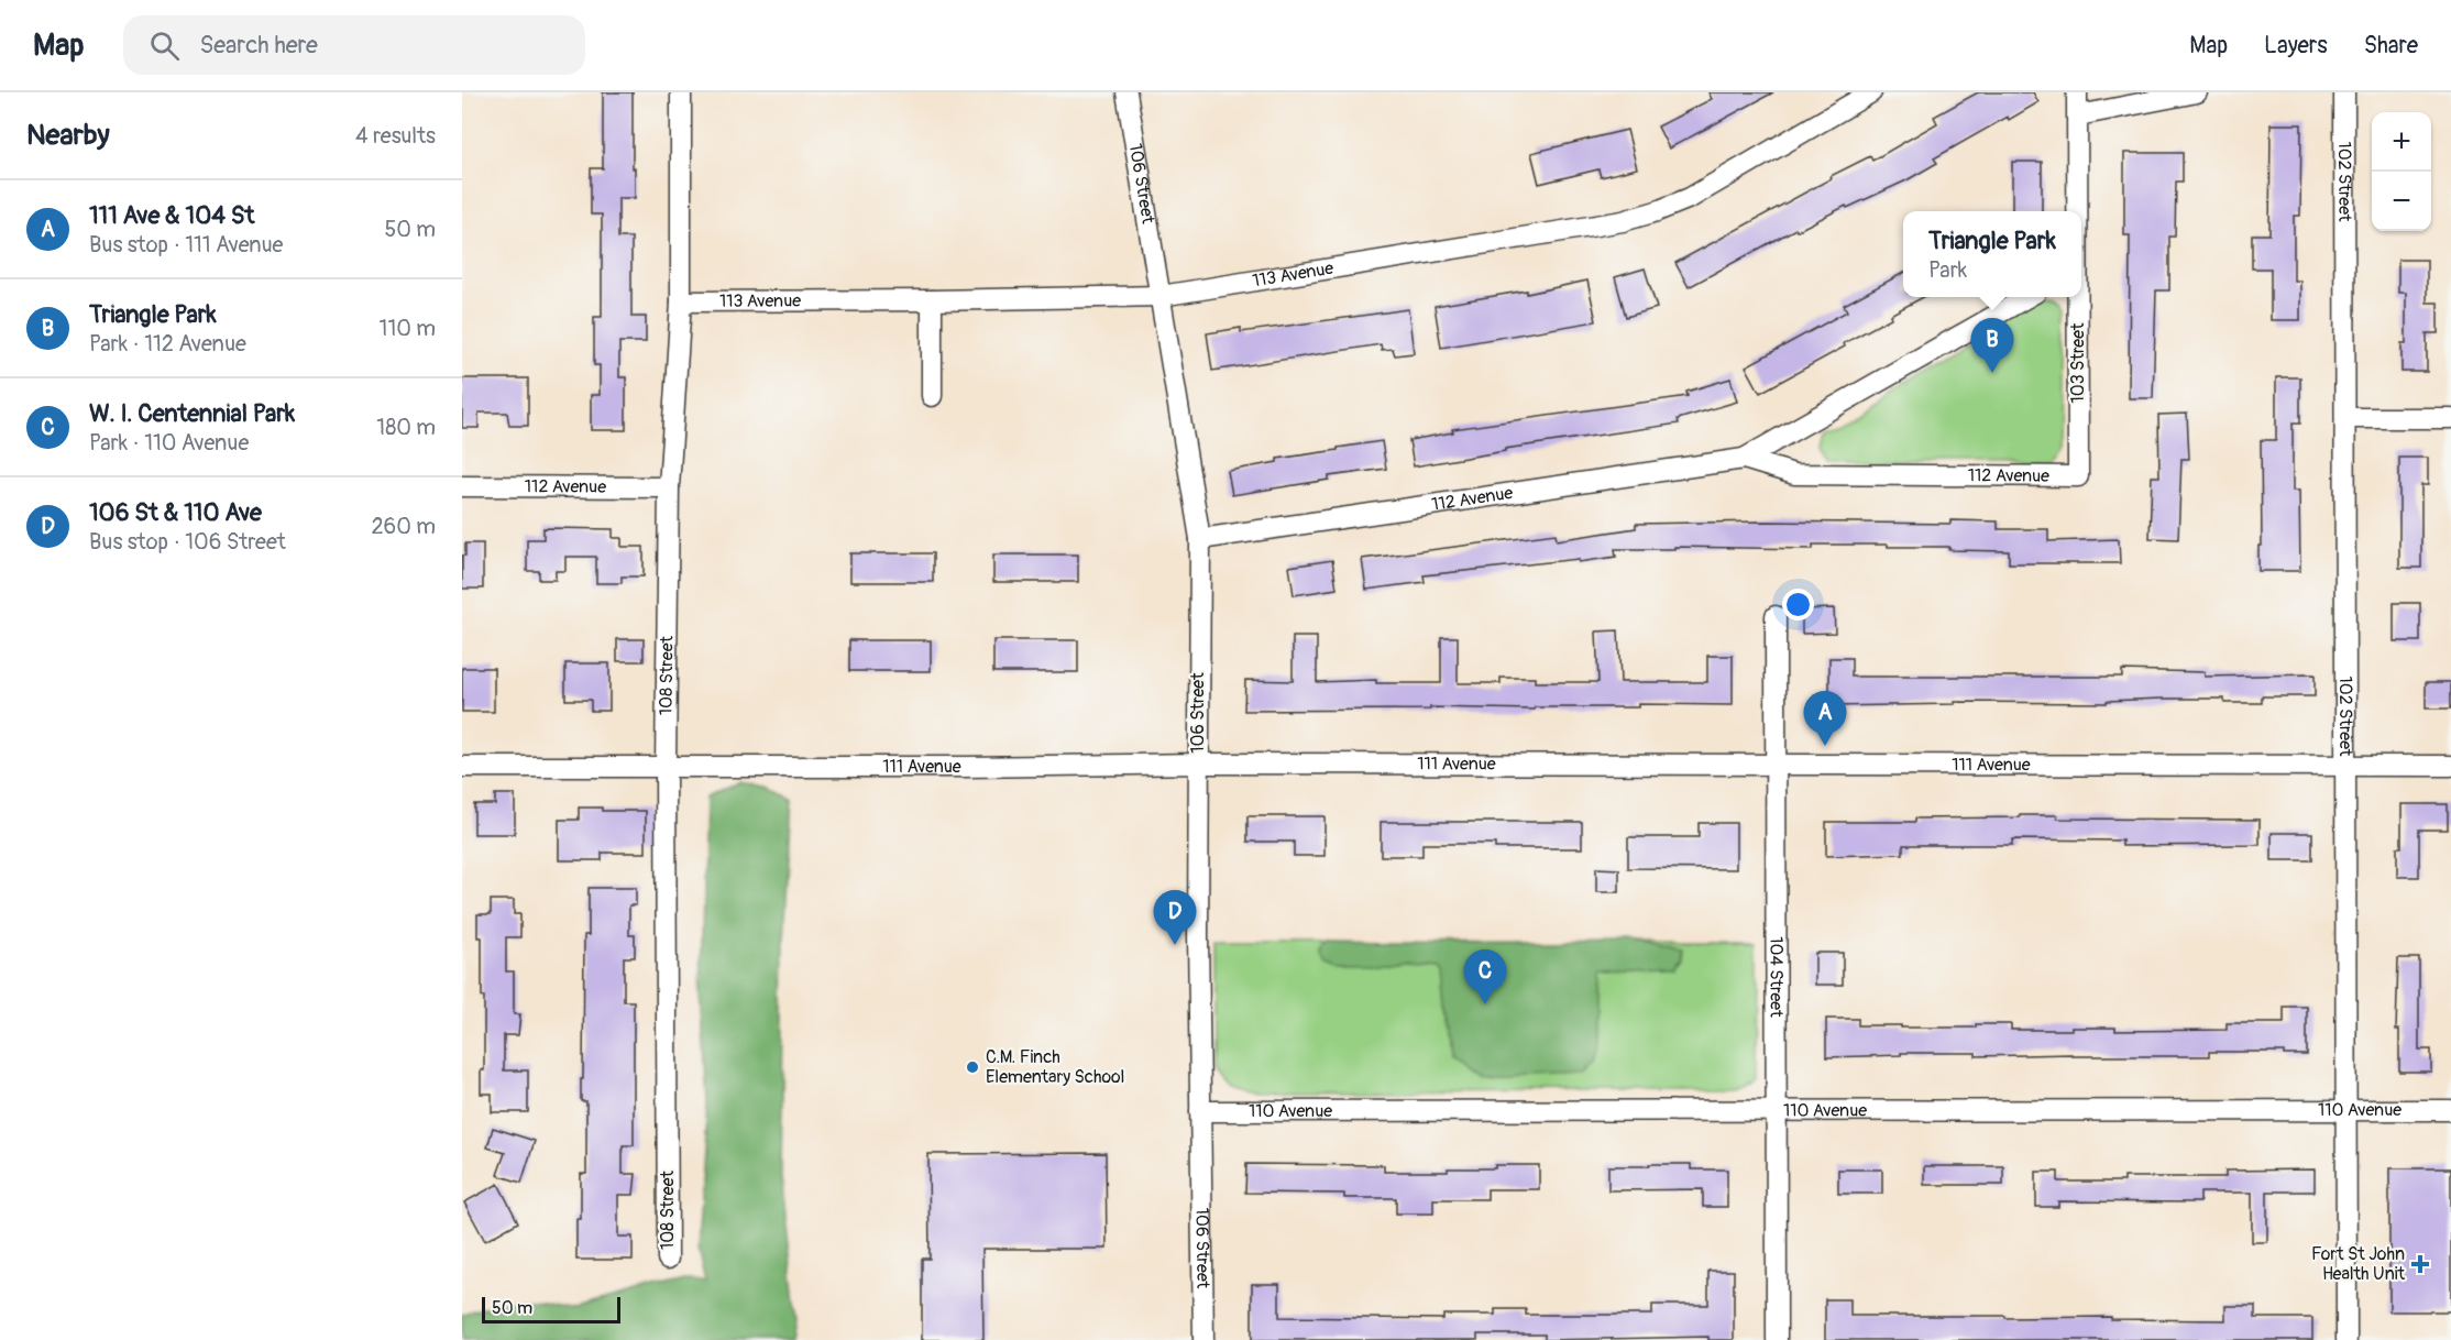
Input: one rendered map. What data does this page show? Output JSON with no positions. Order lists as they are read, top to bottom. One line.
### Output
{"streets":{"street":["102 Street","106 Street","113 Avenue","103 Street","112 Avenue","108 Street","111 Avenue","104 Street","110 Avenue"]},"crossings":[["102 Street","111 Avenue"],["102 Street","110 Avenue"],["106 Street","113 Avenue"],["106 Street","112 Avenue"],["106 Street","111 Avenue"],["106 Street","110 Avenue"],["113 Avenue","108 Street"],["103 Street","112 Avenue"],["112 Avenue","108 Street"],["108 Street","111 Avenue"],["111 Avenue","104 Street"],["104 Street","110 Avenue"]],"places":{"other":["C.M. Finch Elementary School"],"health":["Fort St John Health Unit"]},"scale_bar":"50 m","page":{"header":"Map","search":"Search here","nav":["Map","Layers","Share"],"heading":["Nearby","4 results"],"map_buttons":["+","−"],"list":[{"mark":"A","name":"111 Ave & 104 St","note":"Bus stop · 111 Avenue","value":"50 m"},{"mark":"B","name":"Triangle Park","note":"Park · 112 Avenue","value":"110 m"},{"mark":"C","name":"W. I. Centennial Park","note":"Park · 110 Avenue","value":"180 m"},{"mark":"D","name":"106 St & 110 Ave","note":"Bus stop · 106 Street","value":"260 m"}],"popup":["Triangle Park","Park"],"pins":["B","A","D","C"],"scale":"50 m"}}
